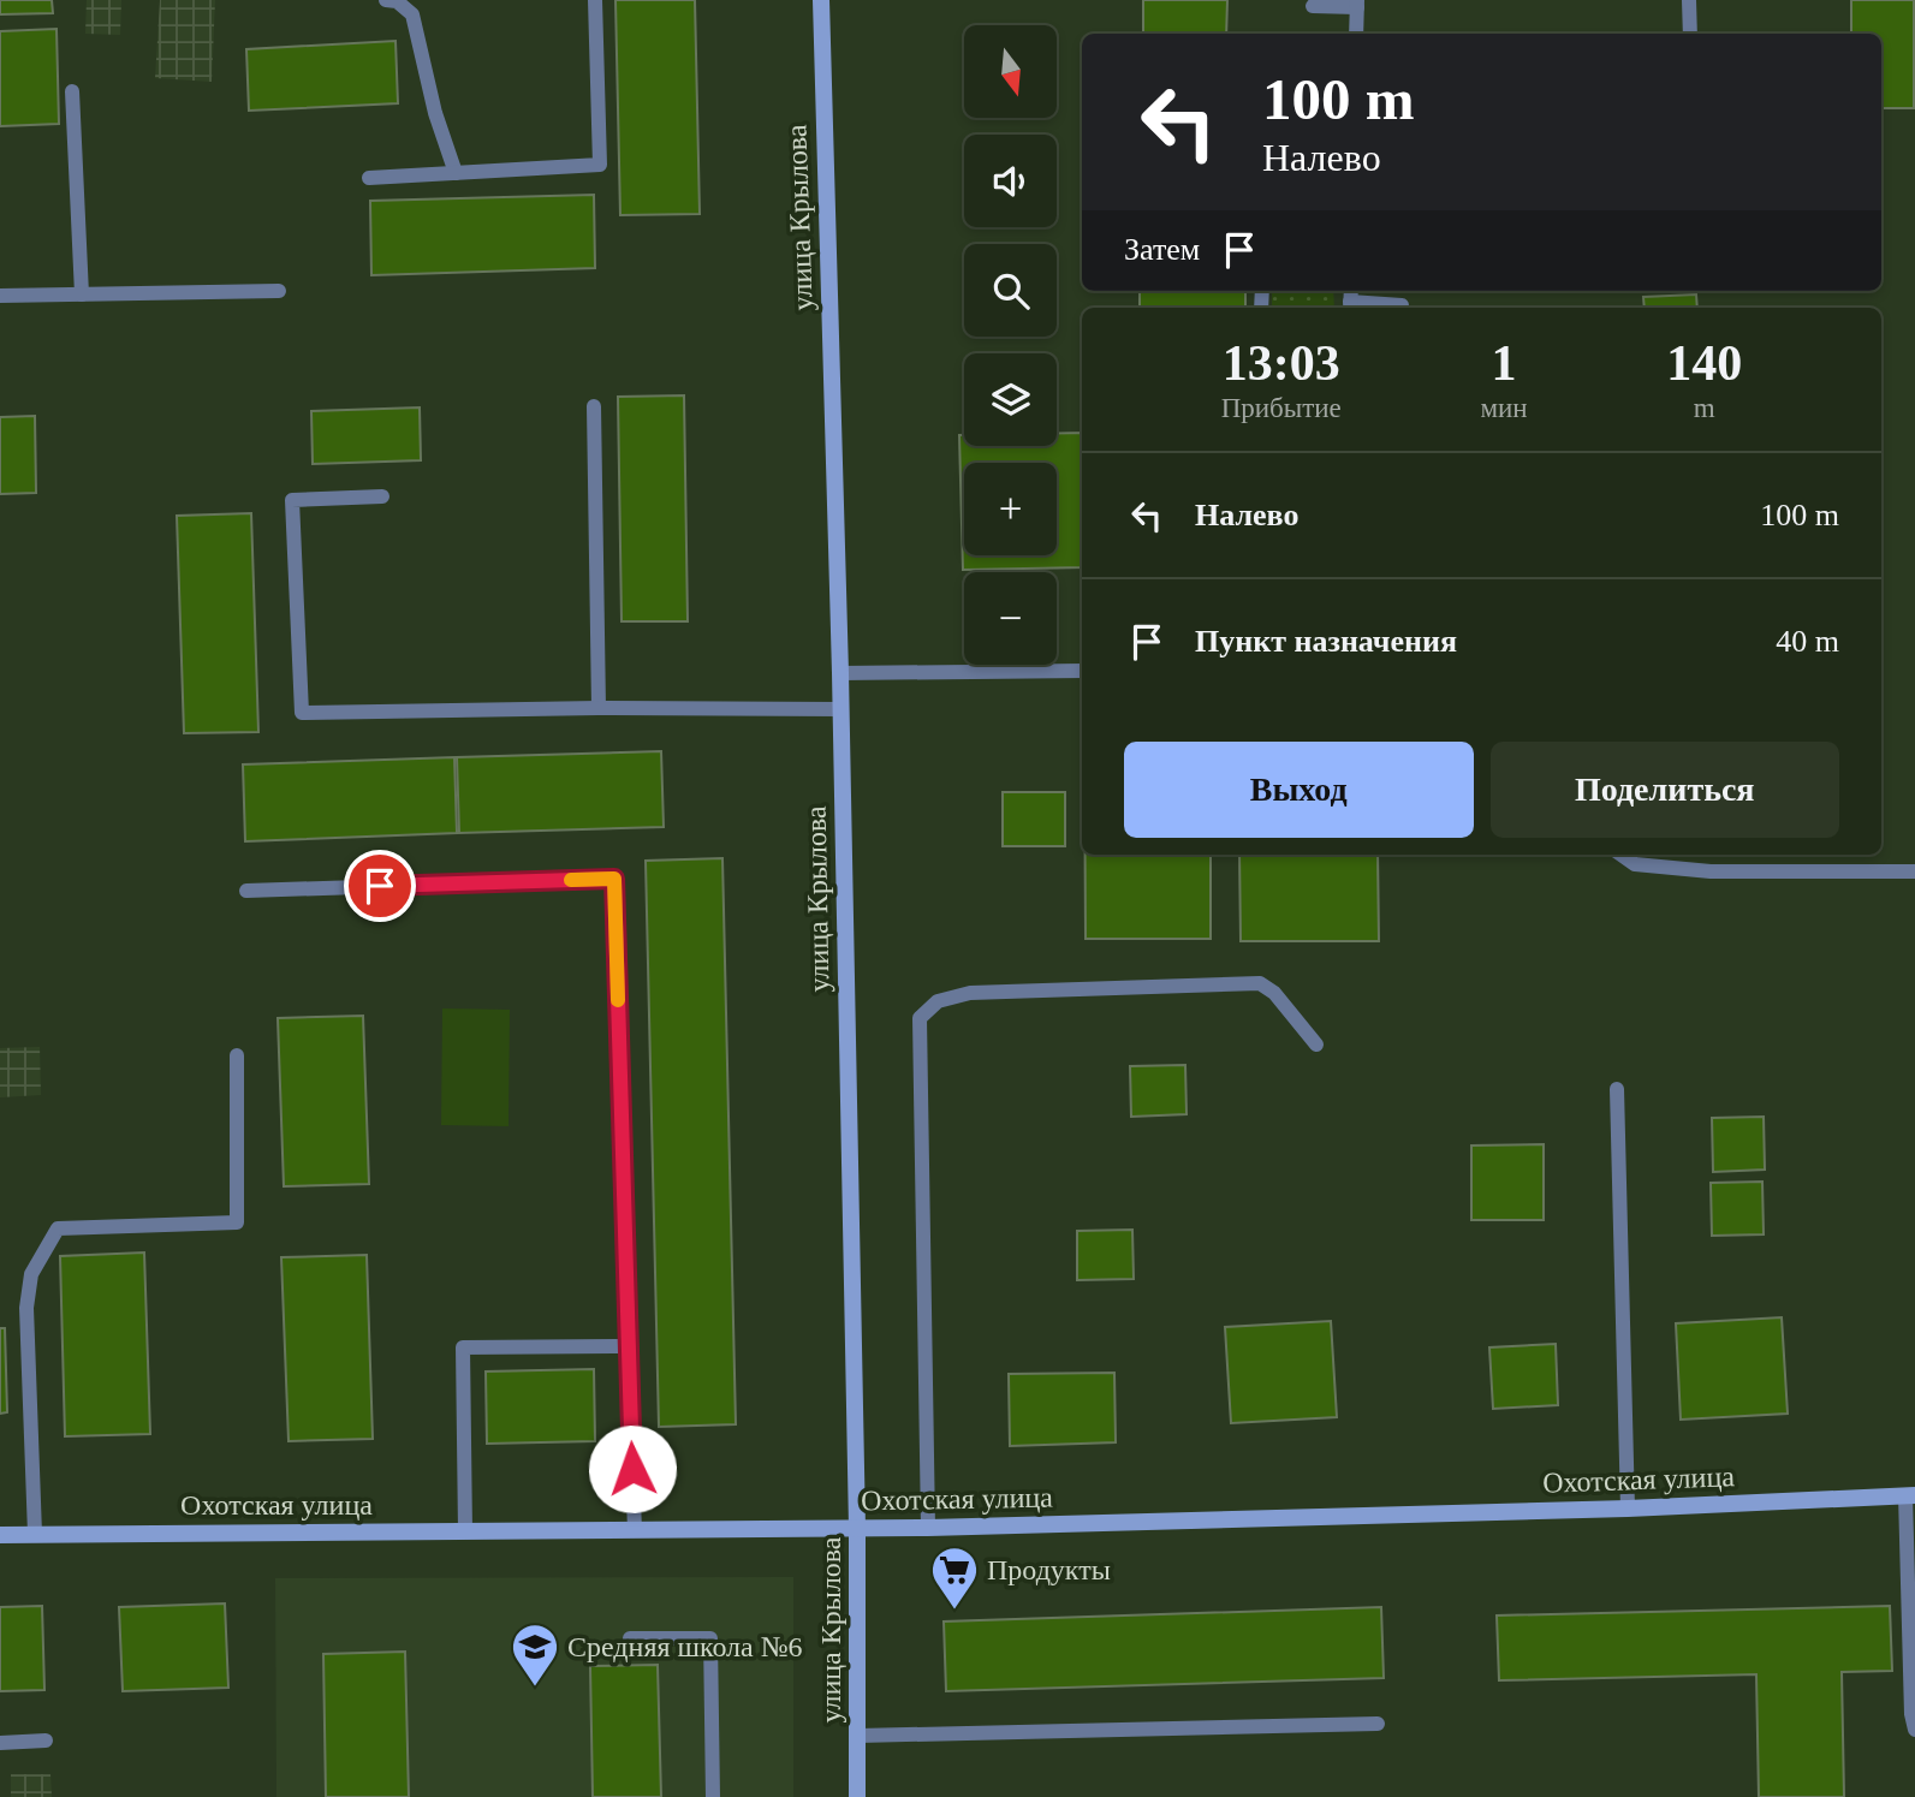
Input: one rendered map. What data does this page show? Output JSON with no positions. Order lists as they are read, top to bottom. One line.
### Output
{"streets":{"street":["улица Крылова","Охотская улица"]},"crossings":[["улица Крылова","Охотская улица"]],"places":{"supermarket":["Продукты"],"school or university":["Средняя школа №6"]},"north":"bottom","page":{"map_buttons":["+","−"],"turn":["100 m","Налево"],"then":"Затем","eta":["13:03","Прибытие","1","мин","140","m"],"list":[{"name":"Налево","value":"100 m"},{"name":"Пункт назначения","value":"40 m"}],"buttons":["Выход","Поделиться"]}}
